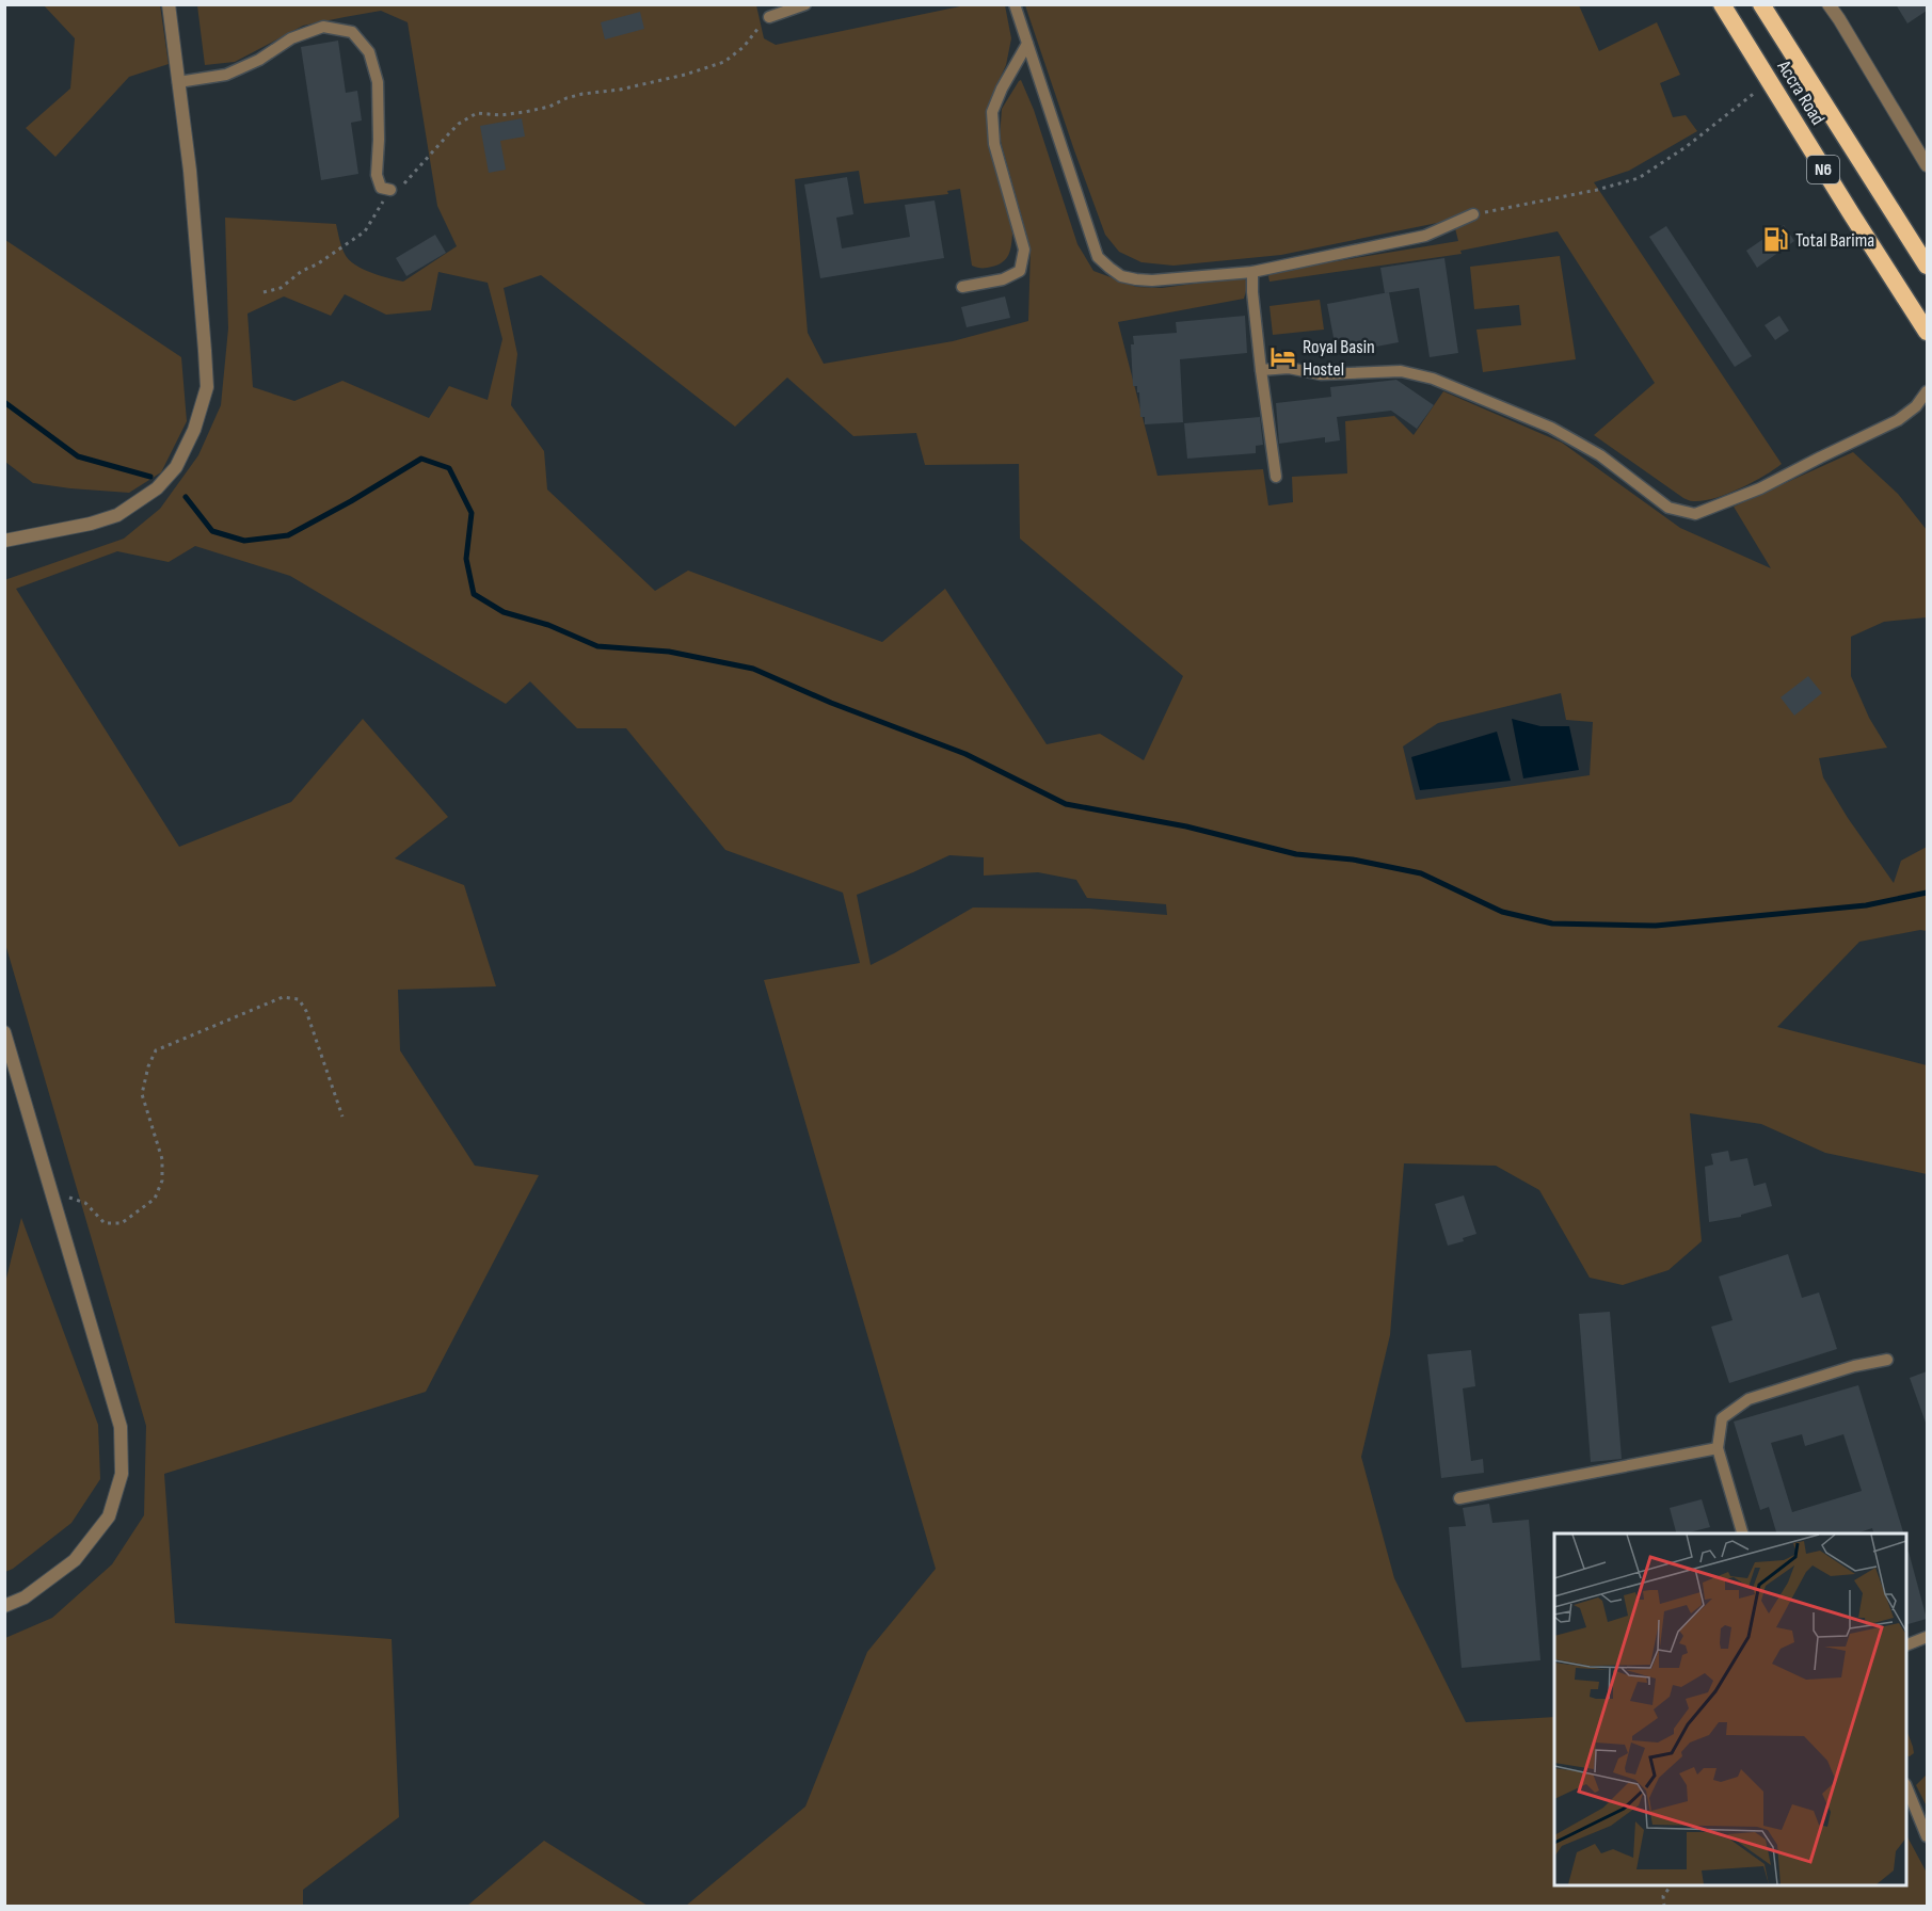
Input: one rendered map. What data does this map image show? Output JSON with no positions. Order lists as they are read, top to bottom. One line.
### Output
{"streets":{"highway":["Accra Road","N6"]},"places":{"fuel station":["Total Barima"],"hotel":["Royal Basin Hostel"]}}
